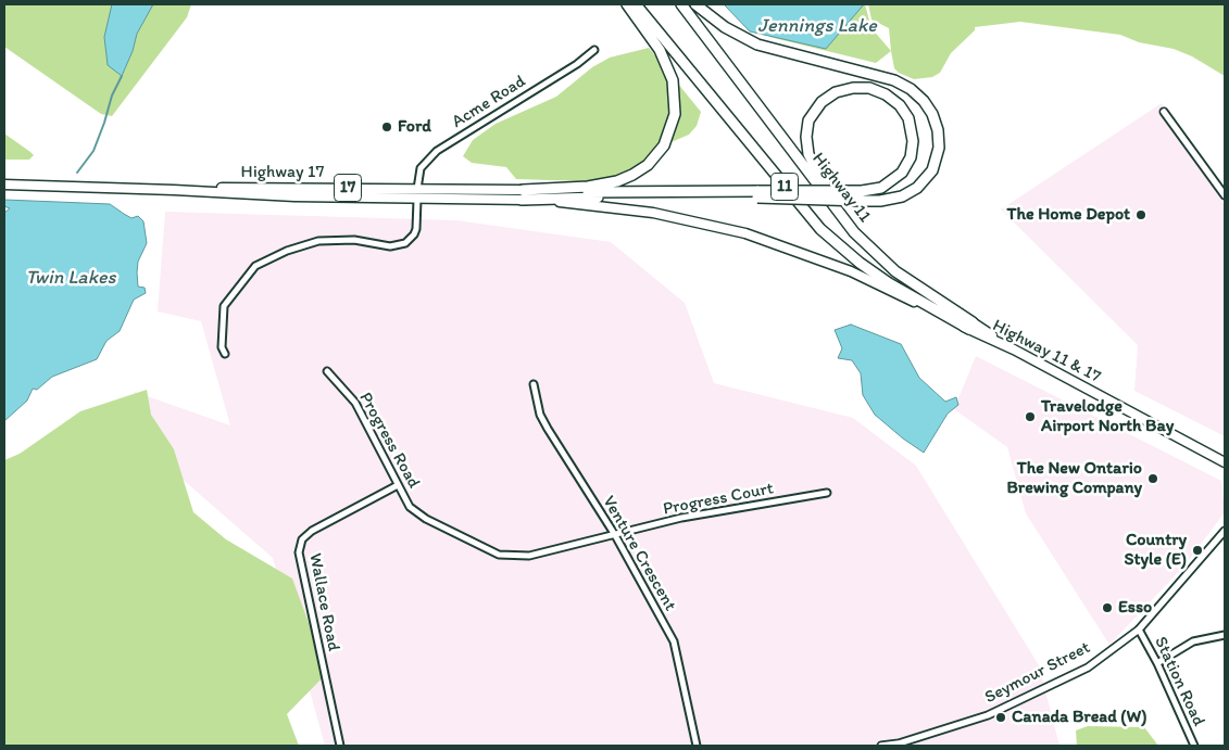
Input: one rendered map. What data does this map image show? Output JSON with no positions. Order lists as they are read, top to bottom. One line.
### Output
{"streets":{"highway":["Highway 17","11","17","Highway 11","Highway 11 & 17"],"street":["Acme Road","Progress Road","Progress Court","Venture Crescent","Wallace Road","Seymour Street","Station Road"]},"crossings":[["Acme Road","Highway 17"],["Highway 17","Highway 11 & 17"],["11","Highway 11"],["11","Highway 11 & 17"],["Highway 11","Highway 11 & 17"],["Progress Road","Progress Court"],["Progress Road","Venture Crescent"],["Progress Road","Wallace Road"],["Progress Court","Venture Crescent"],["Seymour Street","Station Road"]],"water":["Jennings Lake","Twin Lakes"],"places":["Ford","The Home Depot","Travelodge Airport North Bay","The New Ontario Brewing Company","Country Style (E)","Esso","Canada Bread (W)"]}
